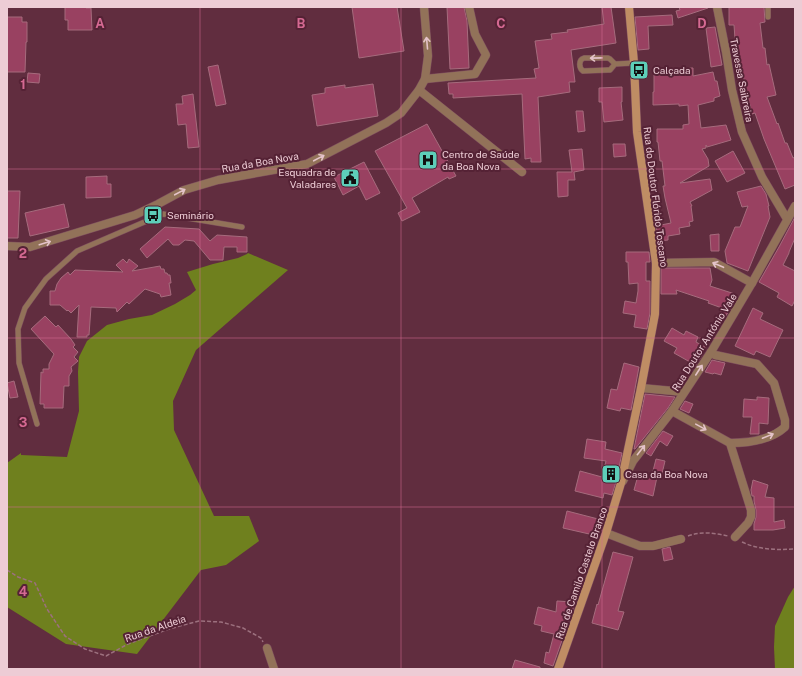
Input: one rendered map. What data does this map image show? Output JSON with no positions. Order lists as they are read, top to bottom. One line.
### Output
{"streets":{"main road":["Rua do Doutor Flórido Toscano","Rua de Camilo Castelo Branco"],"street":["Travessa Saibreira","Rua da Boa Nova","Rua Doutor António Vale"],"path":["Rua da Aldeia"]},"crossings":[["Travessa Saibreira","Rua Doutor António Vale"],["Rua do Doutor Flórido Toscano","Rua Doutor António Vale"],["Rua do Doutor Flórido Toscano","Rua de Camilo Castelo Branco"],["Rua Doutor António Vale","Rua de Camilo Castelo Branco"]],"one_way":["Rua da Boa Nova","Rua Doutor António Vale"],"places":{"bus stop":["Calçada","Seminário"],"hospital":["Centro de Saúde da Boa Nova"],"public building":["Esquadra de Valadares"],"building":["Casa da Boa Nova"]},"grid":{"columns":["A","B","C","D"],"rows":["1","2","3","4"]}}
